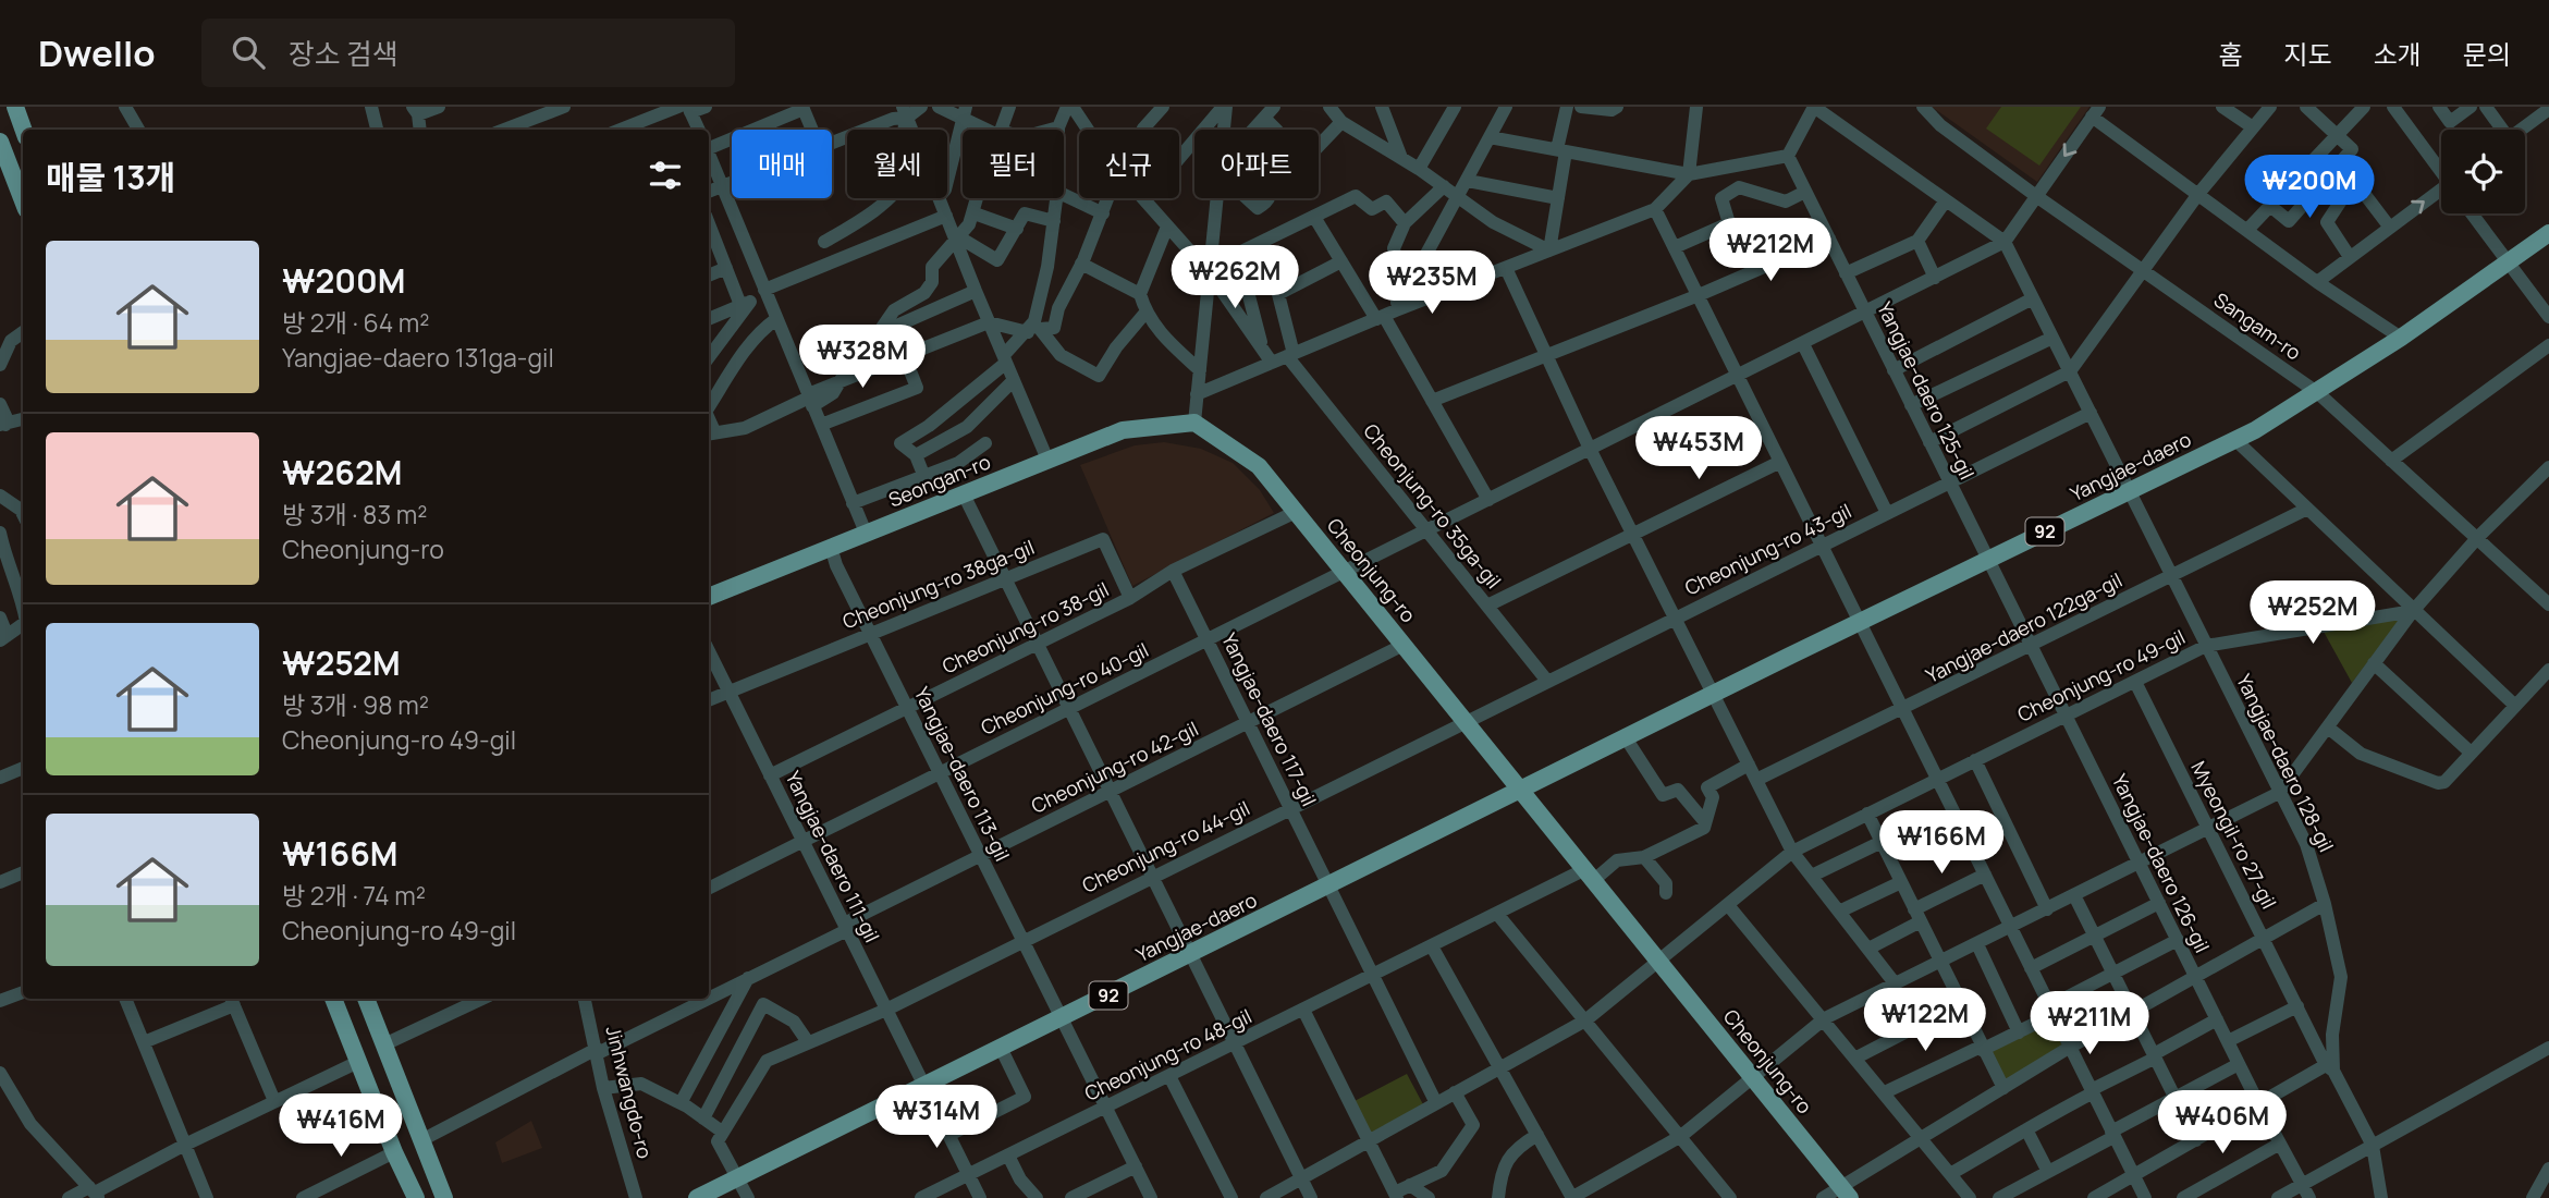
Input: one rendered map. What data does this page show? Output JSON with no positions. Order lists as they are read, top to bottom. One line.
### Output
{"streets":{"main road":["Yangjae-daero","Seongan-ro","92","Cheonjung-ro"],"street":["Sangam-ro","Yangjae-daero 125-gil","Cheonjung-ro 35ga-gil","Cheonjung-ro 43-gil","Cheonjung-ro 38ga-gil","Cheonjung-ro 38-gil","Yangjae-daero 122ga-gil","Cheonjung-ro 49-gil","Cheonjung-ro 40-gil","Yangjae-daero 117-gil","Yangjae-daero 128-gil","Cheonjung-ro 42-gil","Yangjae-daero 113-gil","Myeongil-ro 27-gil","Cheonjung-ro 44-gil","Yangjae-daero 111-gil","Yangjae-daero 126-gil","Cheonjung-ro 48-gil","Jinhwangdo-ro"]},"crossings":[["Sangam-ro","Yangjae-daero"],["Yangjae-daero 125-gil","Yangjae-daero"],["Yangjae-daero 125-gil","Cheonjung-ro 43-gil"],["Yangjae-daero 125-gil","Cheonjung-ro 40-gil"],["Yangjae-daero 125-gil","Yangjae-daero 126-gil"],["Yangjae-daero","Cheonjung-ro"],["Yangjae-daero","Yangjae-daero 117-gil"],["Yangjae-daero","Yangjae-daero 128-gil"],["Yangjae-daero","Yangjae-daero 113-gil"],["Yangjae-daero","Yangjae-daero 111-gil"],["Yangjae-daero","Yangjae-daero 126-gil"],["Seongan-ro","Cheonjung-ro"],["Seongan-ro","Yangjae-daero 113-gil"],["Cheonjung-ro 35ga-gil","Cheonjung-ro 43-gil"],["Cheonjung-ro 35ga-gil","Cheonjung-ro 40-gil"],["Cheonjung-ro 43-gil","Cheonjung-ro"],["Cheonjung-ro 43-gil","Yangjae-daero 128-gil"],["Cheonjung-ro 43-gil","Cheonjung-ro 44-gil"],["Cheonjung-ro","Cheonjung-ro 38-gil"],["Cheonjung-ro","Cheonjung-ro 49-gil"],["Cheonjung-ro","Cheonjung-ro 40-gil"],["Cheonjung-ro","Cheonjung-ro 42-gil"],["Cheonjung-ro","Cheonjung-ro 44-gil"],["Cheonjung-ro","Cheonjung-ro 48-gil"],["Cheonjung-ro 38ga-gil","Cheonjung-ro 38-gil"],["Cheonjung-ro 38ga-gil","Yangjae-daero 113-gil"],["Cheonjung-ro 38ga-gil","Yangjae-daero 111-gil"],["Cheonjung-ro 38-gil","Yangjae-daero 117-gil"],["Cheonjung-ro 38-gil","Yangjae-daero 113-gil"],["Cheonjung-ro 38-gil","Yangjae-daero 111-gil"],["Yangjae-daero 122ga-gil","Yangjae-daero 128-gil"],["Yangjae-daero 122ga-gil","Yangjae-daero 126-gil"],["Cheonjung-ro 49-gil","Yangjae-daero 128-gil"],["Cheonjung-ro 49-gil","Myeongil-ro 27-gil"],["Cheonjung-ro 49-gil","Yangjae-daero 126-gil"],["Cheonjung-ro 40-gil","Yangjae-daero 117-gil"],["Cheonjung-ro 40-gil","Yangjae-daero 128-gil"],["Cheonjung-ro 40-gil","Yangjae-daero 113-gil"],["Cheonjung-ro 40-gil","Yangjae-daero 111-gil"],["Yangjae-daero 117-gil","Cheonjung-ro 42-gil"],["Yangjae-daero 117-gil","Cheonjung-ro 44-gil"],["Yangjae-daero 128-gil","Myeongil-ro 27-gil"],["Cheonjung-ro 42-gil","Yangjae-daero 113-gil"],["Cheonjung-ro 42-gil","Yangjae-daero 111-gil"],["Cheonjung-ro 42-gil","Jinhwangdo-ro"],["Yangjae-daero 113-gil","Cheonjung-ro 44-gil"],["Yangjae-daero 113-gil","Cheonjung-ro 48-gil"],["Cheonjung-ro 44-gil","Yangjae-daero 111-gil"],["Yangjae-daero 111-gil","Cheonjung-ro 48-gil"]],"page":{"header":"Dwello","search":"장소 검색","nav":["홈","지도","소개","문의"],"chip":["매매","월세","필터","신규","아파트"],"heading":"매물 13개","price":["₩200M","₩212M","₩262M","₩235M","₩328M","₩453M","₩252M","₩166M","₩122M","₩211M","₩314M","₩406M","₩416M"],"list":[{"name":"₩200M","note":"방 2개 · 64 m² · Yangjae-daero 131ga-gil"},{"name":"₩262M","note":"방 3개 · 83 m² · Cheonjung-ro"},{"name":"₩252M","note":"방 3개 · 98 m² · Cheonjung-ro 49-gil"},{"name":"₩166M","note":"방 2개 · 74 m² · Cheonjung-ro 49-gil"}]}}
